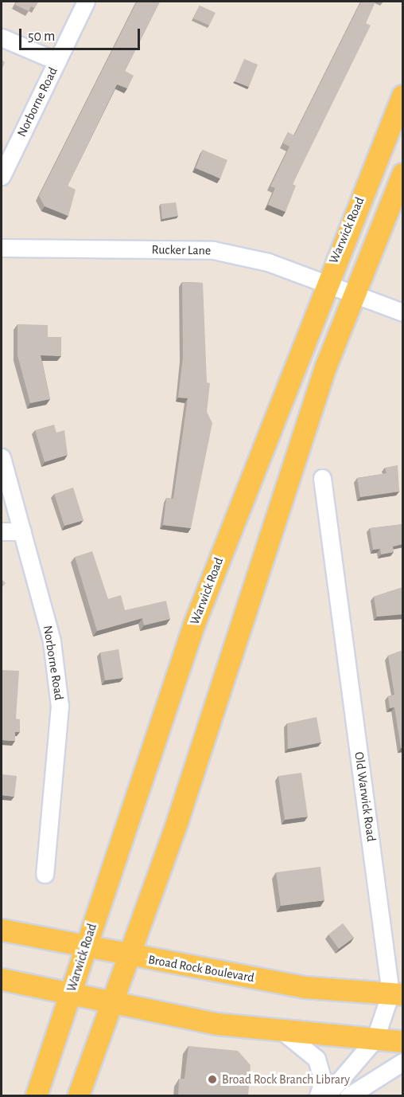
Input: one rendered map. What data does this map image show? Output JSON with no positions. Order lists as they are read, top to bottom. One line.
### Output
{"streets":{"main road":["Warwick Road","Broad Rock Boulevard"],"street":["Norborne Road","Rucker Lane","Old Warwick Road"]},"crossings":[["Warwick Road","Rucker Lane"],["Warwick Road","Broad Rock Boulevard"],["Old Warwick Road","Broad Rock Boulevard"]],"places":["Broad Rock Branch Library"],"scale_bar":"50 m"}
